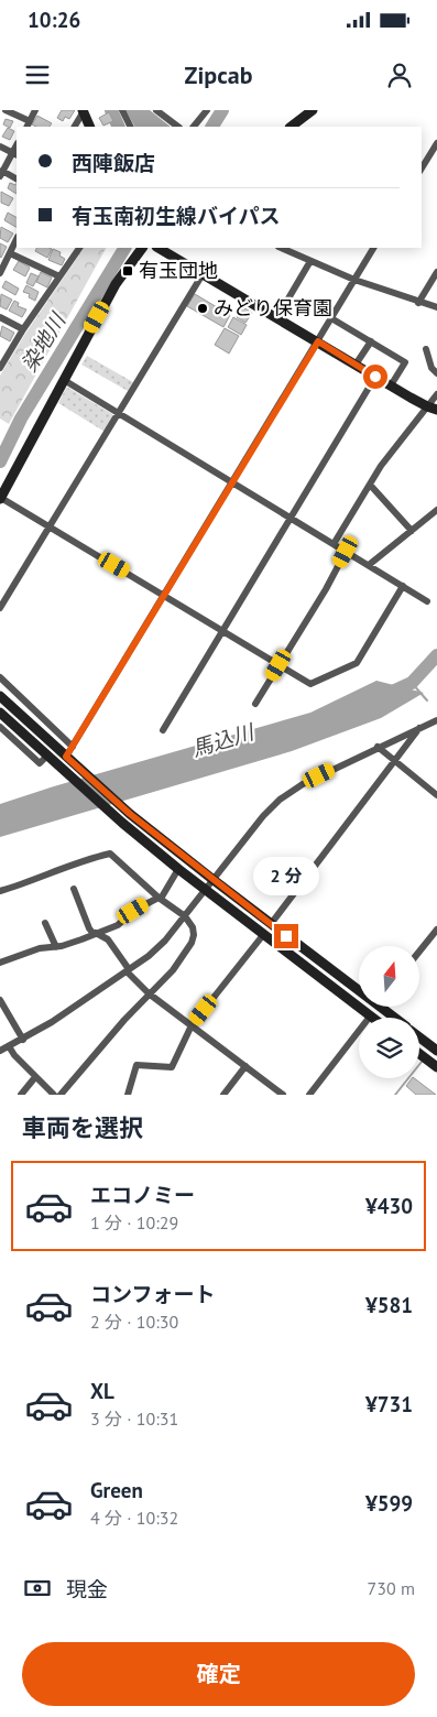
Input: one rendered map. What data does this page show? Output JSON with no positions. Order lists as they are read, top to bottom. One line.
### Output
{"water":["染地川","馬込川"],"places":{"transit":["有玉団地"],"other":["みどり保育園"]},"north":"top","page":{"status":"10:26","header":"Zipcab","banner":["西陣飯店","有玉南初生線バイパス"],"bubble":"2 分","heading":"車両を選択","list":[{"name":"エコノミー","note":"1 分 · 10:29","value":"¥430"},{"name":"コンフォート","note":"2 分 · 10:30","value":"¥581"},{"name":"XL","note":"3 分 · 10:31","value":"¥731"},{"name":"Green","note":"4 分 · 10:32","value":"¥599"}],"pay":["現金","730 m"],"buttons":"確定"}}
